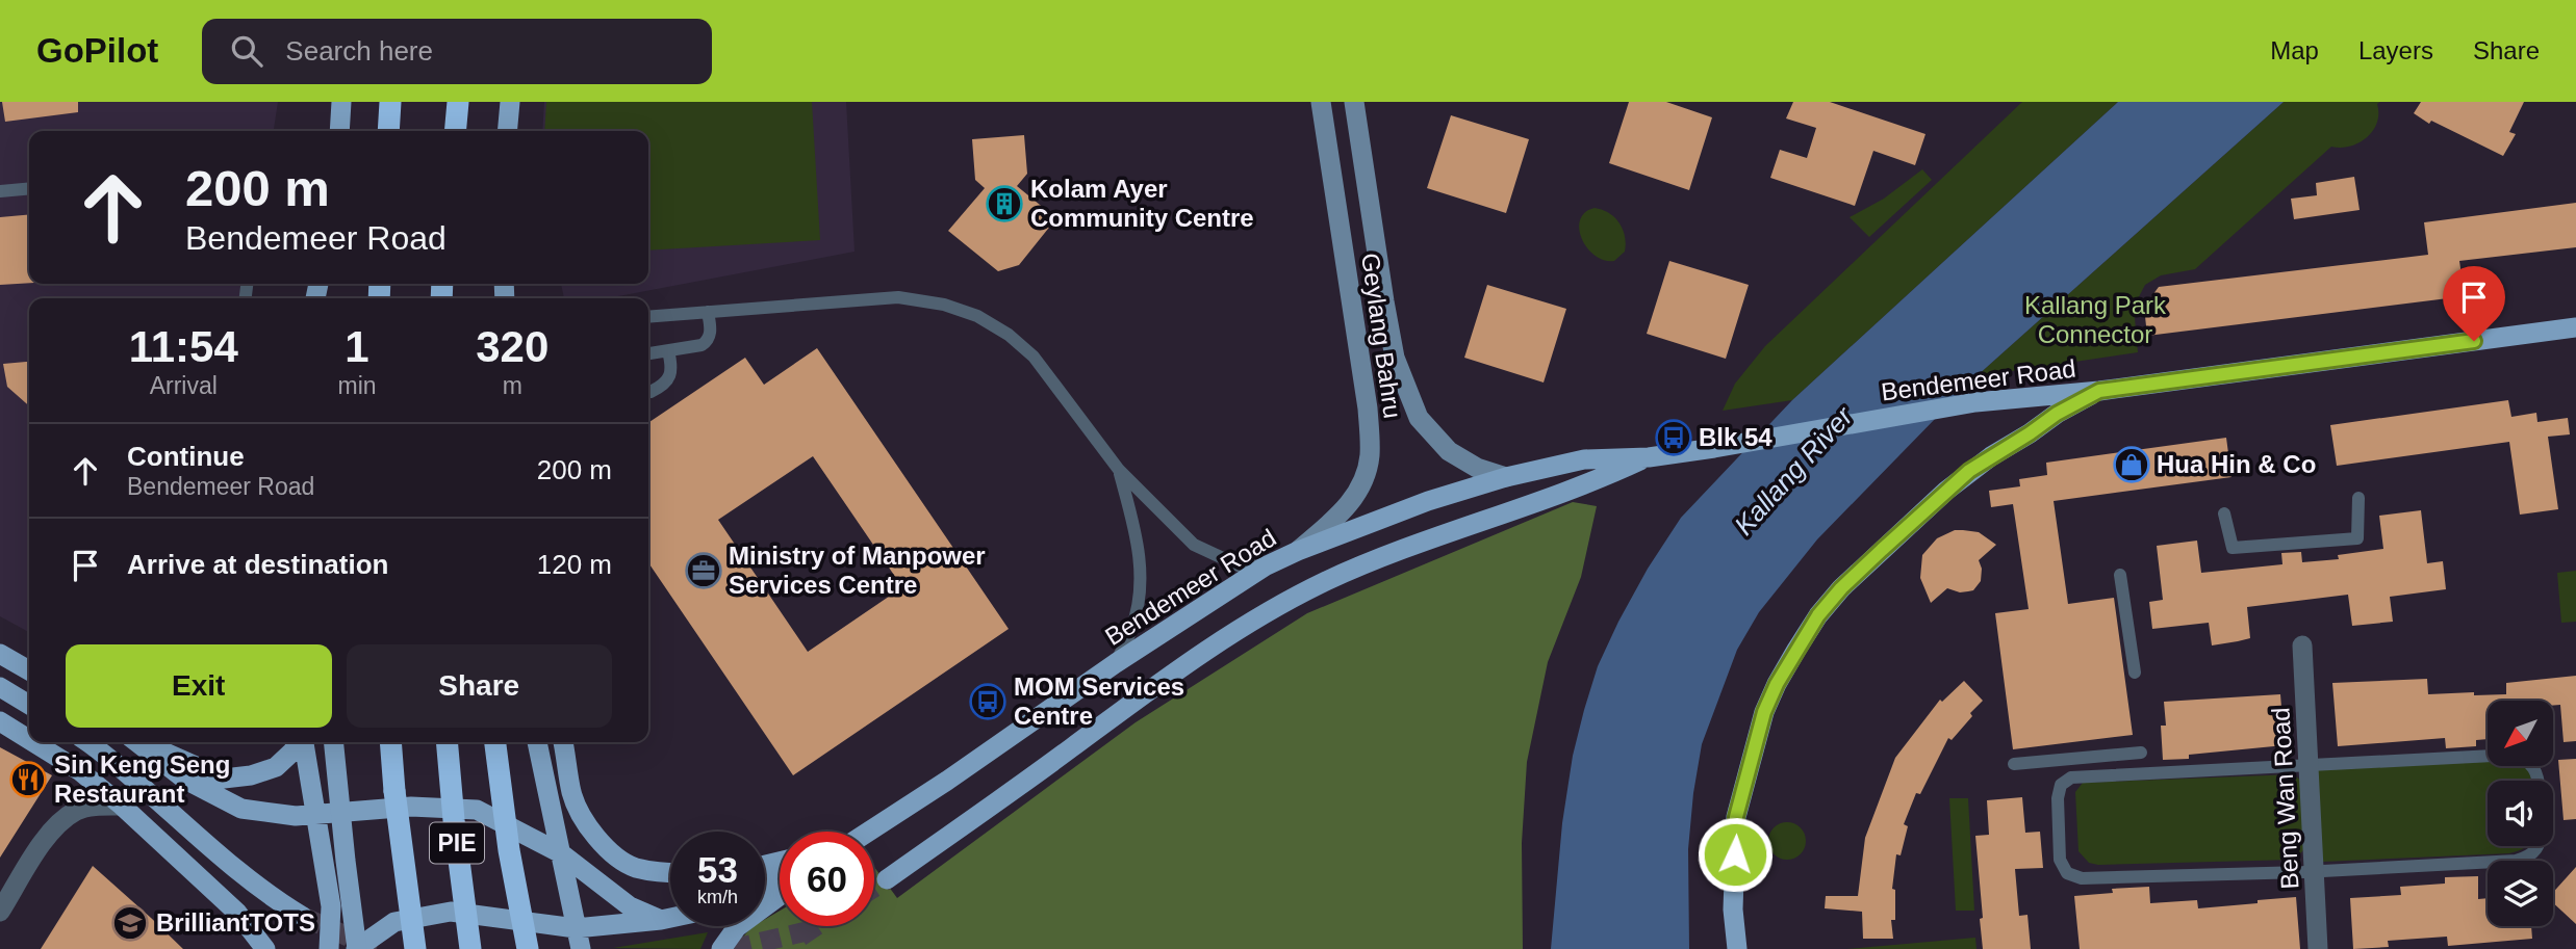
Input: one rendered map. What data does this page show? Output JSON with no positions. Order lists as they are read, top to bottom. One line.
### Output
{"streets":{"highway":["PIE"],"main road":["Geylang Bahru","Bendemeer Road"],"street":["Beng Wan Road"]},"crossings":[["Geylang Bahru","Bendemeer Road"]],"water":["Kallang River"],"parks":["Kallang Park Connector"],"places":{"building":["Kolam Ayer Community Centre"],"bus stop":["Blk 54","MOM Services Centre"],"shop":["Hua Hin & Co"],"office":["Ministry of Manpower Services Centre"],"restaurant":["Sin Keng Seng Restaurant"],"school or university":["BrilliantTOTS"]},"north":"bottom left","page":{"header":"GoPilot","search":"Search here","nav":["Map","Layers","Share"],"turn":["200 m","Bendemeer Road"],"eta":["11:54","Arrival","1","min","320","m"],"list":[{"name":"Continue","note":"Bendemeer Road","value":"200 m"},{"name":"Arrive at destination","value":"120 m"}],"buttons":["Exit","Share"],"speed":"53 km/h","limit":"60"}}
